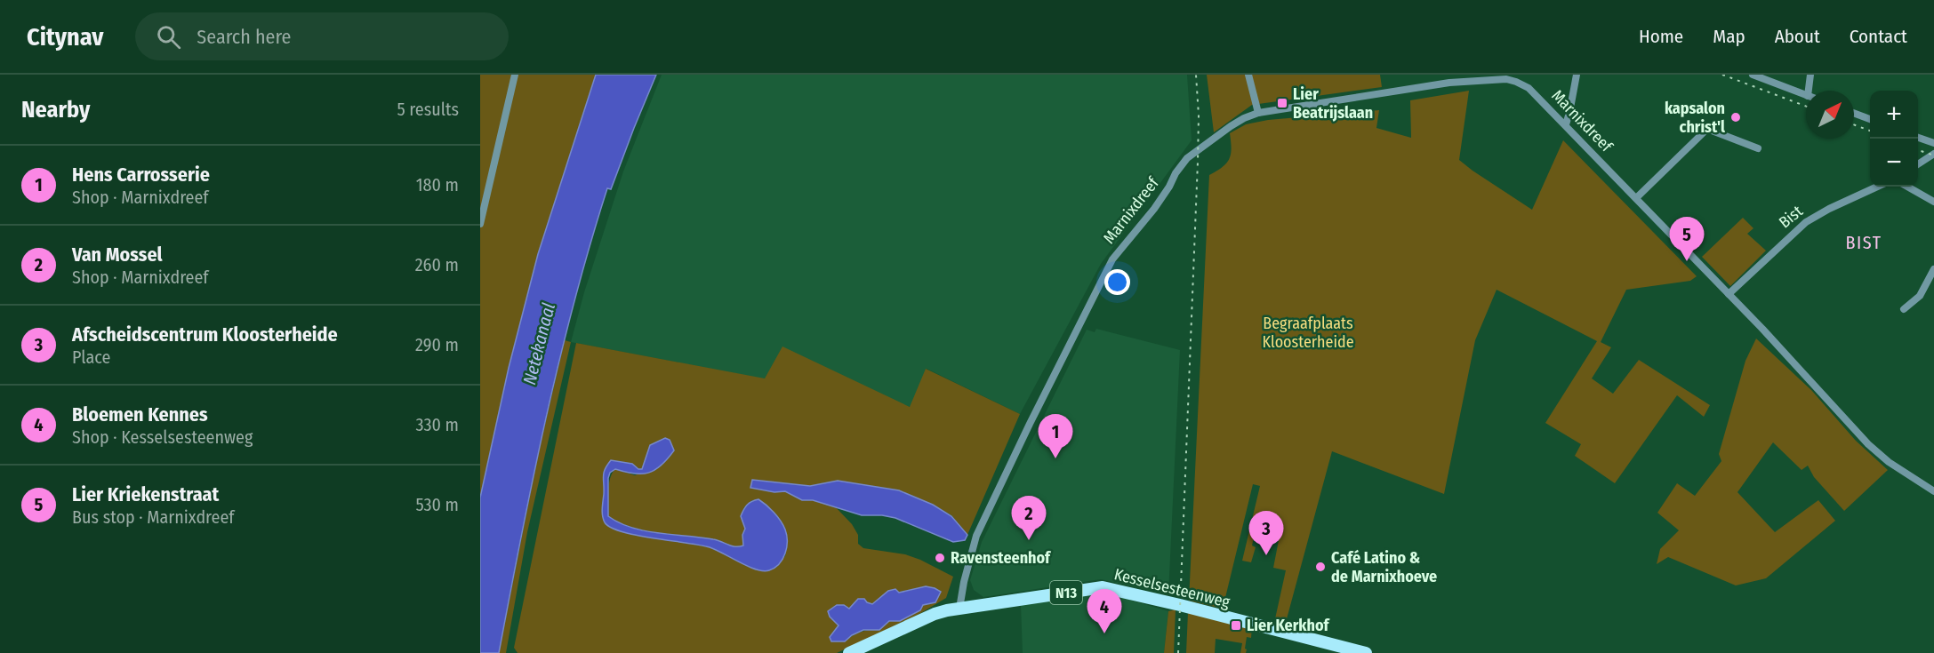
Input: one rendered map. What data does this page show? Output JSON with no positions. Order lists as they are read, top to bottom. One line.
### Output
{"streets":{"main road":["Kesselsesteenweg","N13"],"street":["Marnixdreef","Bist"]},"crossings":[["Marnixdreef","Bist"],["Marnixdreef","Kesselsesteenweg"]],"districts":["BIST"],"water":["Netekanaal"],"parks":["Begraafplaats Kloosterheide"],"places":{"transit":["Lier Beatrijslaan","Lier Kerkhof"],"other":["kapsalon christ'l","Ravensteenhof","Café Latino & de Marnixhoeve"]},"north":"top right","page":{"header":"Citynav","search":"Search here","nav":["Home","Map","About","Contact"],"heading":["Nearby","5 results"],"map_buttons":["+","−"],"list":[{"mark":"1","name":"Hens Carrosserie","note":"Shop · Marnixdreef","value":"180 m"},{"mark":"2","name":"Van Mossel","note":"Shop · Marnixdreef","value":"260 m"},{"mark":"3","name":"Afscheidscentrum Kloosterheide","note":"Place","value":"290 m"},{"mark":"4","name":"Bloemen Kennes","note":"Shop · Kesselsesteenweg","value":"330 m"},{"mark":"5","name":"Lier Kriekenstraat","note":"Bus stop · Marnixdreef","value":"530 m"}],"pins":["5","1","2","3","4"]}}
